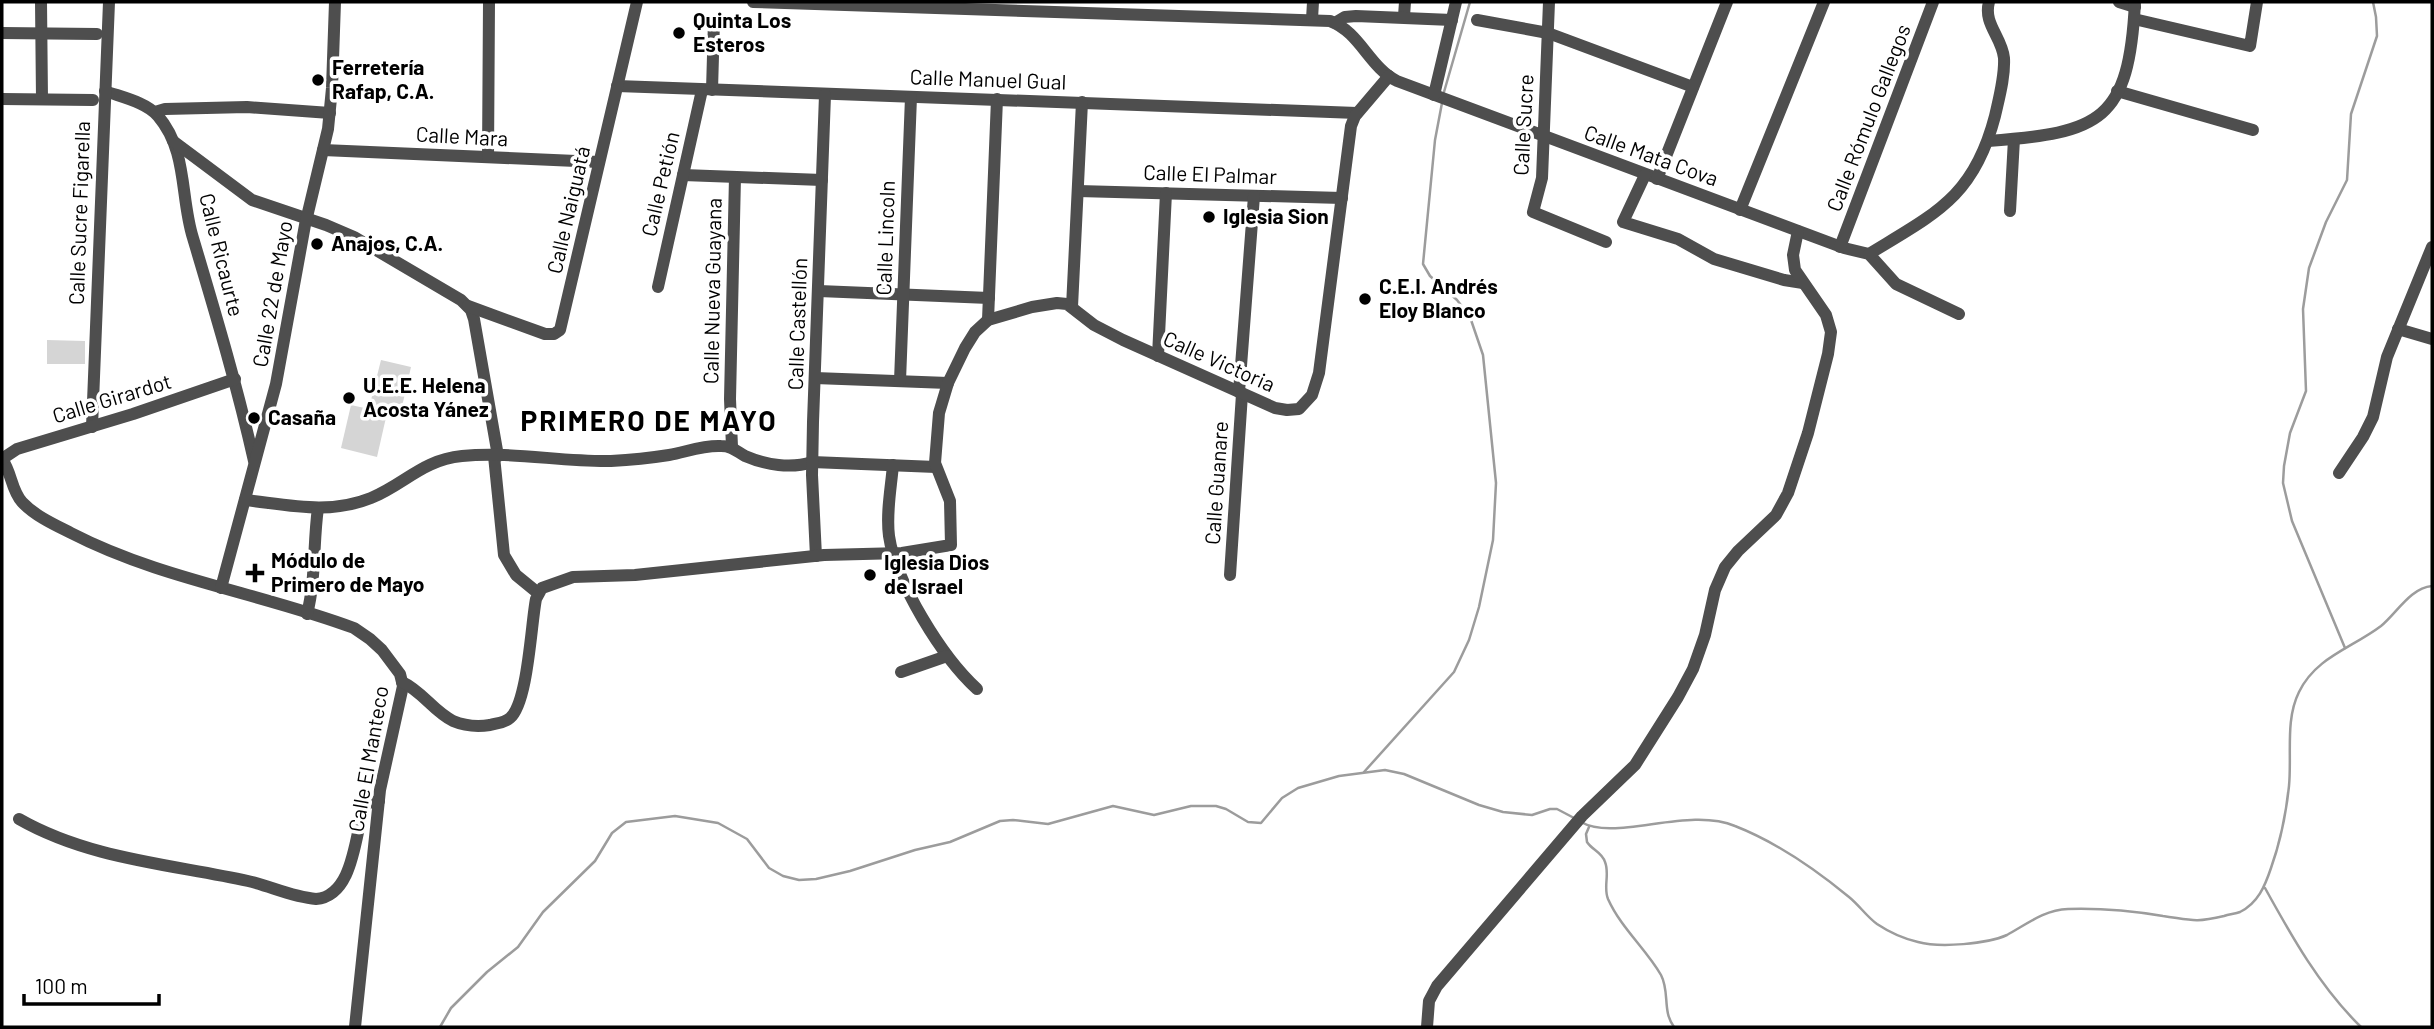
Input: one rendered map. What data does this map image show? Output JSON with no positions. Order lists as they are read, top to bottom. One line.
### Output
{"streets":{"street":["Calle Manuel Gual","Calle Rómulo Gallegos","Calle Sucre","Calle Mara","Calle Mata Cova","Calle El Palmar","Calle Petión","Calle Naiguatá","Calle Sucre Figarella","Calle Lincoln","Calle Ricaurte","Calle Nueva Guayana","Calle 22 de Mayo","Calle Castellón","Calle Victoria","Calle Girardot","Calle Guanare","Calle El Manteco"]},"crossings":[["Calle Manuel Gual","Calle Petión"],["Calle Manuel Gual","Calle Naiguatá"],["Calle Manuel Gual","Calle Lincoln"],["Calle Manuel Gual","Calle Castellón"],["Calle Manuel Gual","Calle Victoria"],["Calle Rómulo Gallegos","Calle Mata Cova"],["Calle Sucre","Calle Mata Cova"],["Calle Mara","Calle Naiguatá"],["Calle Mara","Calle 22 de Mayo"],["Calle Mata Cova","Calle Victoria"],["Calle El Palmar","Calle Victoria"],["Calle El Palmar","Calle Guanare"],["Calle Sucre Figarella","Calle Girardot"],["Calle Ricaurte","Calle 22 de Mayo"],["Calle Ricaurte","Calle Girardot"],["Calle 22 de Mayo","Calle El Manteco"],["Calle Victoria","Calle Guanare"],["Calle Girardot","Calle El Manteco"]],"districts":["PRIMERO DE MAYO"],"places":{"other":["Quinta Los Esteros","Ferretería Rafap, C.A.","Iglesia Sion","Anajos, C.A.","C.E.I. Andrés Eloy Blanco","U.E.E. Helena Acosta Yánez","Casaña","Iglesia Dios de Israel"],"health":["Módulo de Primero de Mayo"]},"scale_bar":"100 m"}
